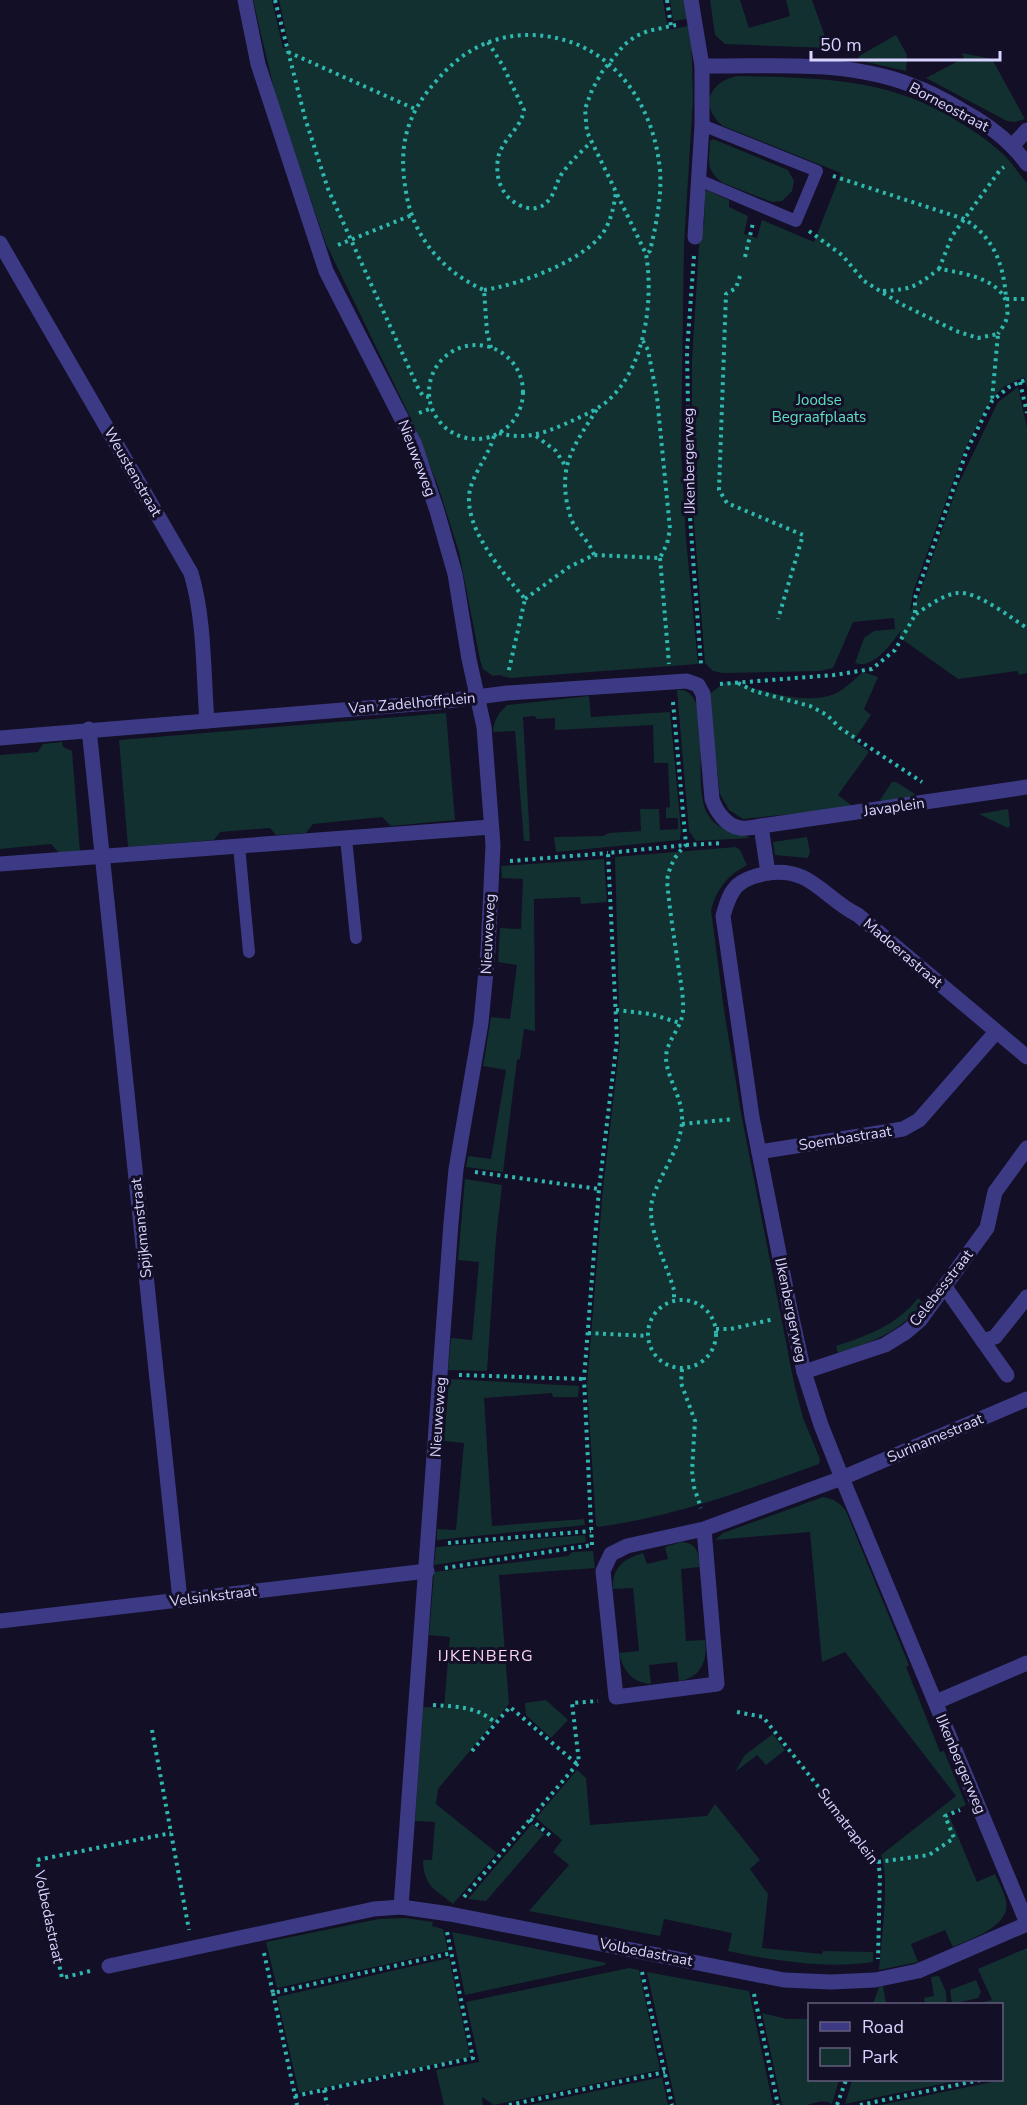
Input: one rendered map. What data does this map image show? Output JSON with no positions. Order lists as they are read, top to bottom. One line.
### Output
{"streets":{"street":["Borneostraat","Nieuweweg","IJkenbergerweg","Weustenstraat","Van Zadelhoffplein","Javaplein","Madoerastraat","Soembastraat","Spijkmanstraat","Celebesstraat","Surinamestraat","Velsinkstraat","Volbedastraat"],"path":["Sumatraplein"]},"crossings":[["Nieuweweg","Van Zadelhoffplein"],["Nieuweweg","Velsinkstraat"],["Nieuweweg","Volbedastraat"],["IJkenbergerweg","Van Zadelhoffplein"],["IJkenbergerweg","Madoerastraat"],["IJkenbergerweg","Soembastraat"],["IJkenbergerweg","Celebesstraat"],["IJkenbergerweg","Surinamestraat"],["IJkenbergerweg","Volbedastraat"],["Weustenstraat","Van Zadelhoffplein"],["Madoerastraat","Soembastraat"],["Spijkmanstraat","Velsinkstraat"],["Sumatraplein","Volbedastraat"]],"districts":["IJKENBERG"],"parks":["Joodse Begraafplaats"],"legend":["Road","Park"],"scale_bar":"50 m"}
